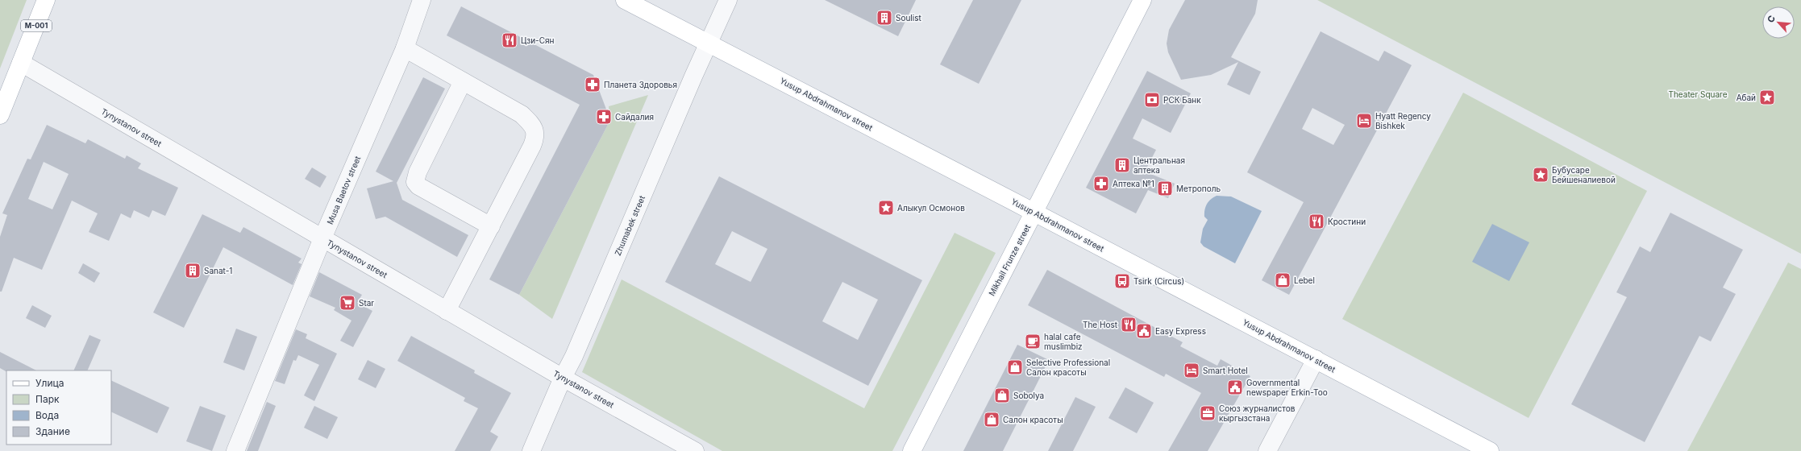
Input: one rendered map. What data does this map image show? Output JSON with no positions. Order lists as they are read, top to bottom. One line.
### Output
{"streets":{"main road":["М-001","Yusup Abdrahmanov street","Mikhail Frunze street"],"street":["Tynystanov street","Musa Baetov street","Zhumabek street"]},"crossings":[["М-001","Tynystanov street"],["Yusup Abdrahmanov street","Zhumabek street"],["Yusup Abdrahmanov street","Mikhail Frunze street"],["Tynystanov street","Musa Baetov street"],["Tynystanov street","Zhumabek street"]],"parks":["Theater Square"],"places":{"building":["Soulist","Центральная аптека","Метрополь","Sanat-1"],"restaurant":["Цзи-Сян","Кростини","The Host"],"pharmacy":["Планета Здоровья","Сайдалия","Аптека №1"],"place":["Абай","Бубусаре Бейшеналиевой","Алыкул Осмонов"],"bank":["РСК Банк"],"hotel":["Hyatt Regency Bishkek","Smart Hotel"],"shop":["Lebel","Selective Professional Салон красоты","Sobolya","Салон красоты"],"bus stop":["Tsirk (Circus)"],"supermarket":["Star"],"public building":["Easy Express","Governmental newspaper Erkin-Too"],"cafe":["halal cafe muslimbiz"],"office":["Союз журналистов кыргызстана"]},"legend":["Улица","Парк","Вода","Здание"],"north":"top left"}
